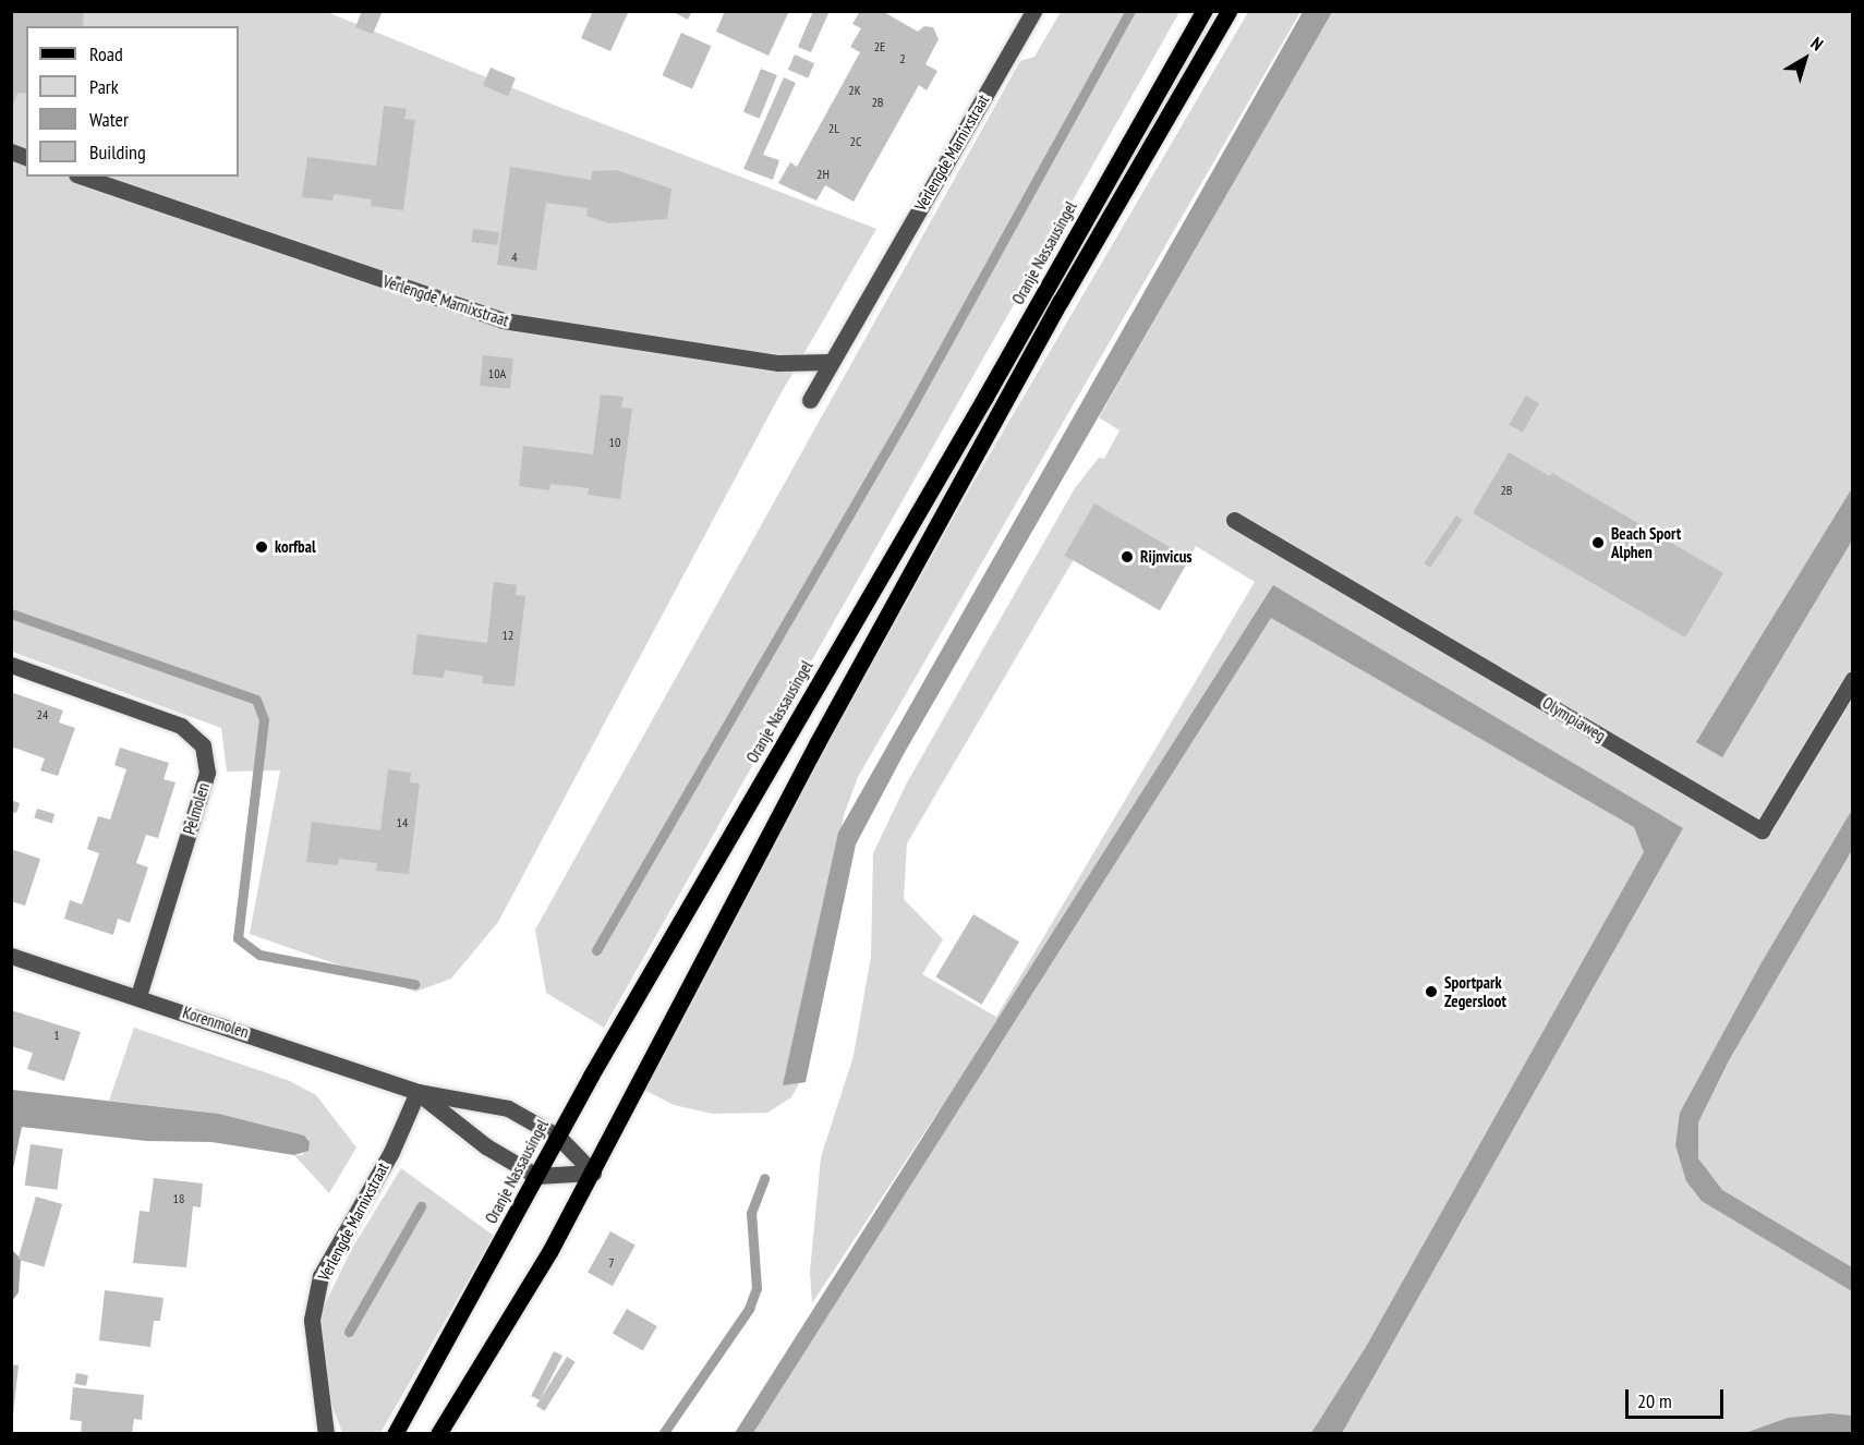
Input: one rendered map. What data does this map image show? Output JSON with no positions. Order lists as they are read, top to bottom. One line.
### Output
{"streets":{"main road":["Oranje Nassausingel"],"street":["Verlengde Marnixstraat","Olympiaweg","Pelmolen","Korenmolen"]},"crossings":[["Verlengde Marnixstraat","Korenmolen"],["Oranje Nassausingel","Korenmolen"],["Pelmolen","Korenmolen"]],"places":["Beach Sport Alphen","korfbal","Rijnvicus","Sportpark Zegersloot"],"house_numbers":["2E","2","2K","2B","2L","2C","2H","4","10A","10","2B","12","24","14","1","18","7"],"legend":["Road","Park","Water","Building"],"scale_bar":"20 m","north":"top right"}
